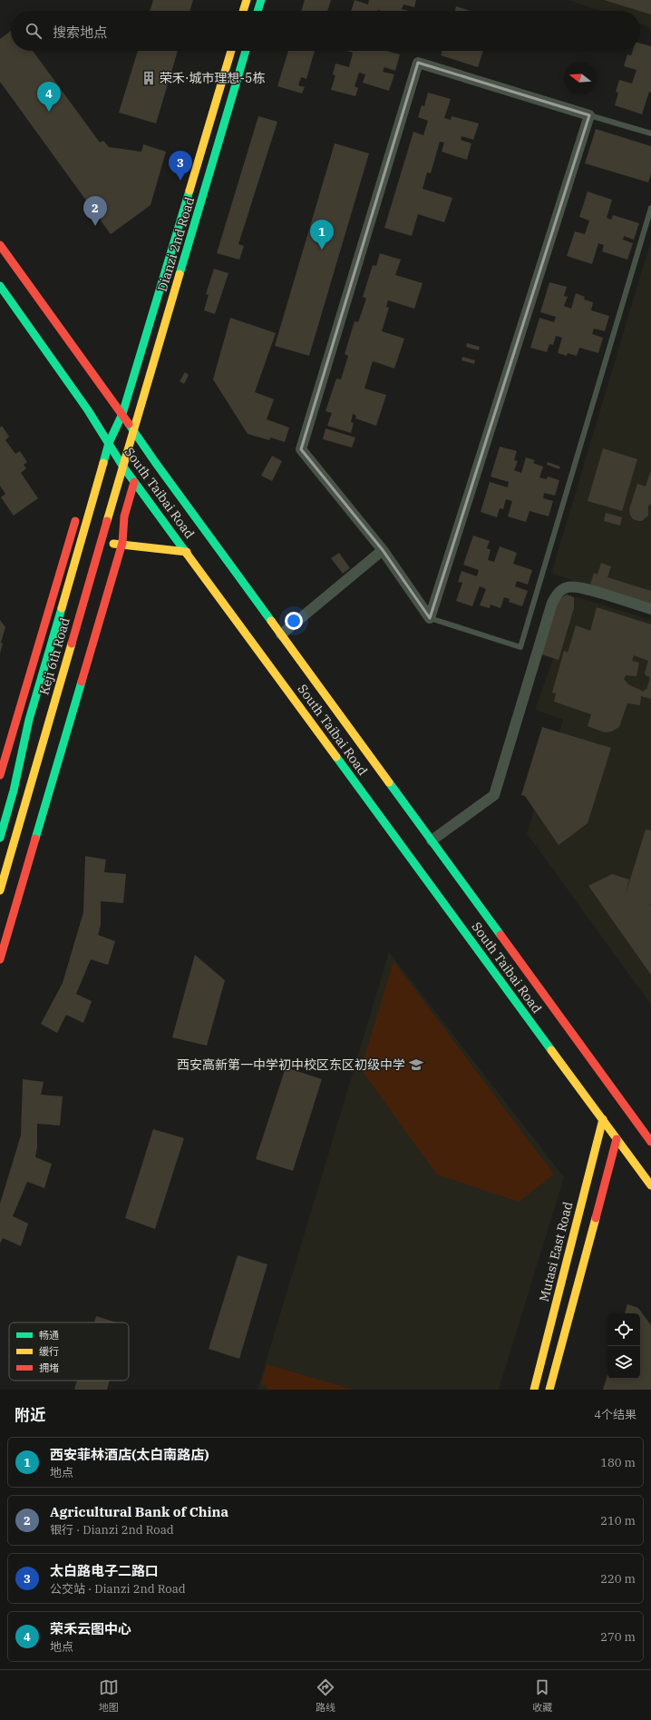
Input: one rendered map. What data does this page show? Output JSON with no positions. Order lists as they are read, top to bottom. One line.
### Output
{"streets":{"main road":["Dianzi 2nd Road","South Taibai Road","Keji 6th Road","Mutasi East Road"]},"crossings":[["Dianzi 2nd Road","South Taibai Road"],["Dianzi 2nd Road","Keji 6th Road"],["South Taibai Road","Keji 6th Road"],["South Taibai Road","Mutasi East Road"]],"places":{"building":["荣禾·城市理想-5栋"],"school or university":["西安高新第一中学初中校区东区初级中学"]},"legend":["畅通","缓行","拥堵"],"north":"left","page":{"search":"搜索地点","pins":["4","3","2","1"],"heading":["附近","4个结果"],"list":[{"mark":"1","name":"西安菲林酒店(太白南路店)","note":"地点","value":"180 m"},{"mark":"2","name":"Agricultural Bank of China","note":"银行 · Dianzi 2nd Road","value":"210 m"},{"mark":"3","name":"太白路电子二路口","note":"公交站 · Dianzi 2nd Road","value":"220 m"},{"mark":"4","name":"荣禾云图中心","note":"地点","value":"270 m"}],"nav":["地图","路线","收藏"]}}
